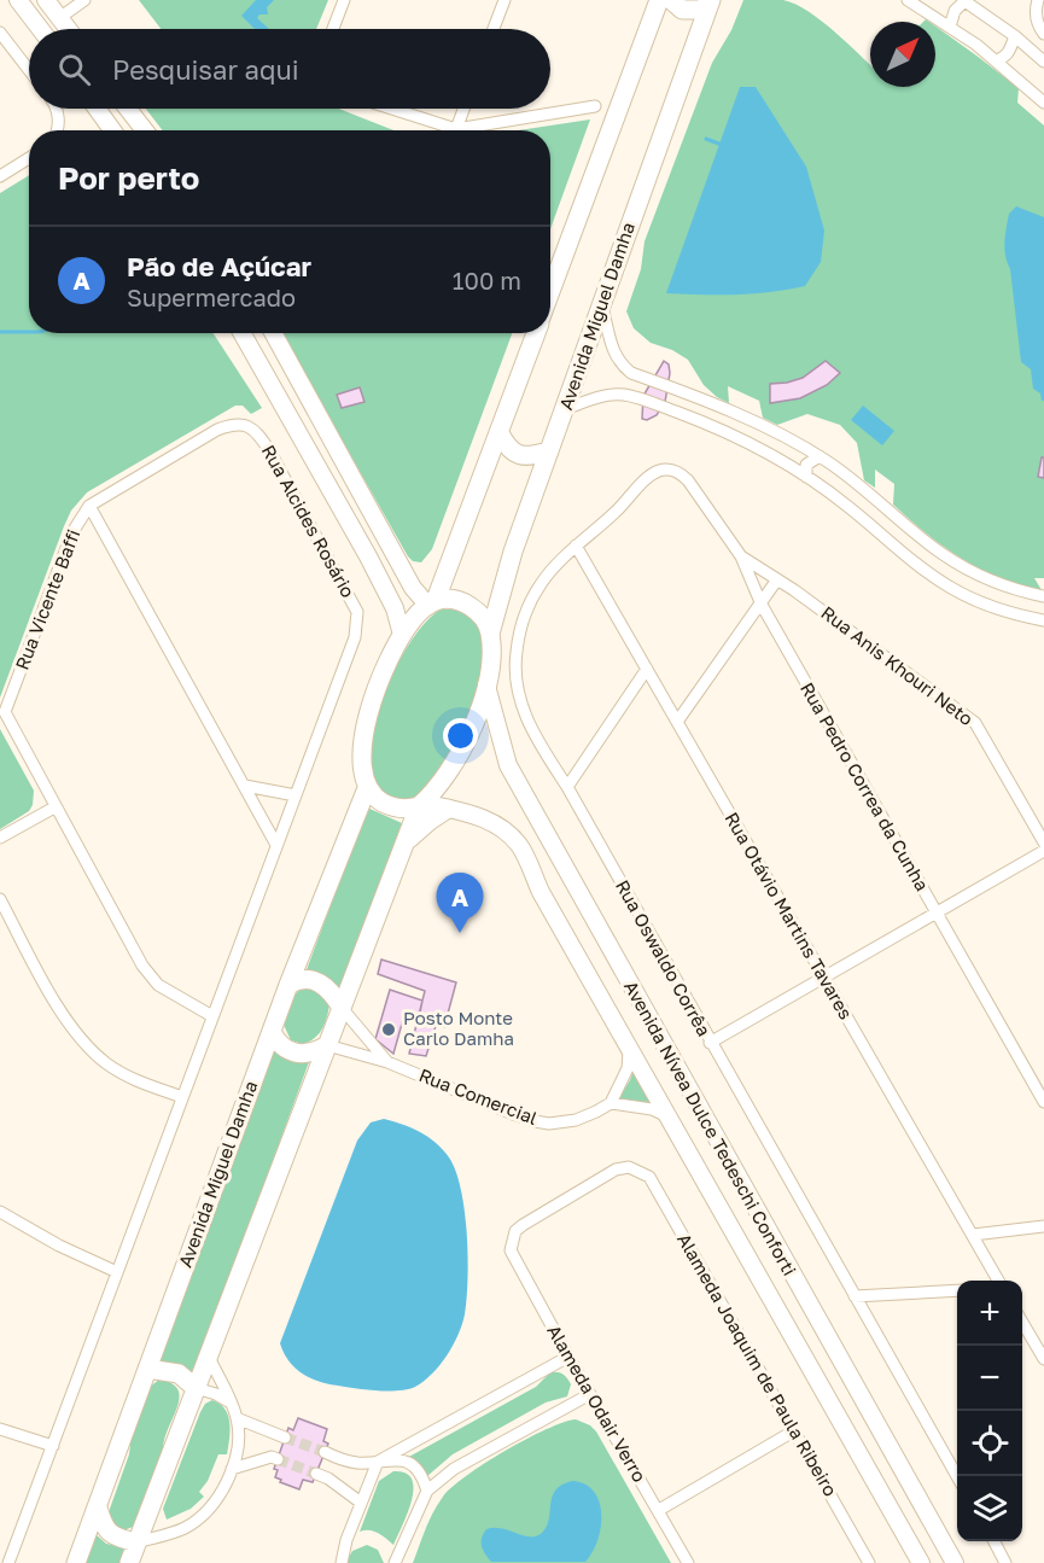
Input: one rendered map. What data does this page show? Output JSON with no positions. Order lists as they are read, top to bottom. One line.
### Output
{"streets":{"main road":["Avenida Miguel Damha","Avenida Nívea Dulce Tedeschi Conforti"],"street":["Rua Alcides Rosário","Rua Vicente Baffi","Rua Anis Khouri Neto","Rua Pedro Correa da Cunha","Rua Otávio Martins Tavares","Rua Oswaldo Corrêa","Rua Comercial","Alameda Joaquim de Paula Ribeiro","Alameda Odair Verro"]},"crossings":[["Avenida Miguel Damha","Rua Comercial"],["Avenida Miguel Damha","Avenida Nívea Dulce Tedeschi Conforti"],["Rua Alcides Rosário","Rua Vicente Baffi"],["Rua Anis Khouri Neto","Rua Pedro Correa da Cunha"],["Rua Pedro Correa da Cunha","Rua Oswaldo Corrêa"],["Rua Otávio Martins Tavares","Rua Oswaldo Corrêa"],["Alameda Joaquim de Paula Ribeiro","Alameda Odair Verro"]],"places":["Posto Monte Carlo Damha"],"north":"top right","page":{"search":"Pesquisar aqui","heading":"Por perto","list":[{"mark":"A","name":"Pão de Açúcar","note":"Supermercado","value":"100 m"}],"pins":"A","map_buttons":["+","−"]}}
